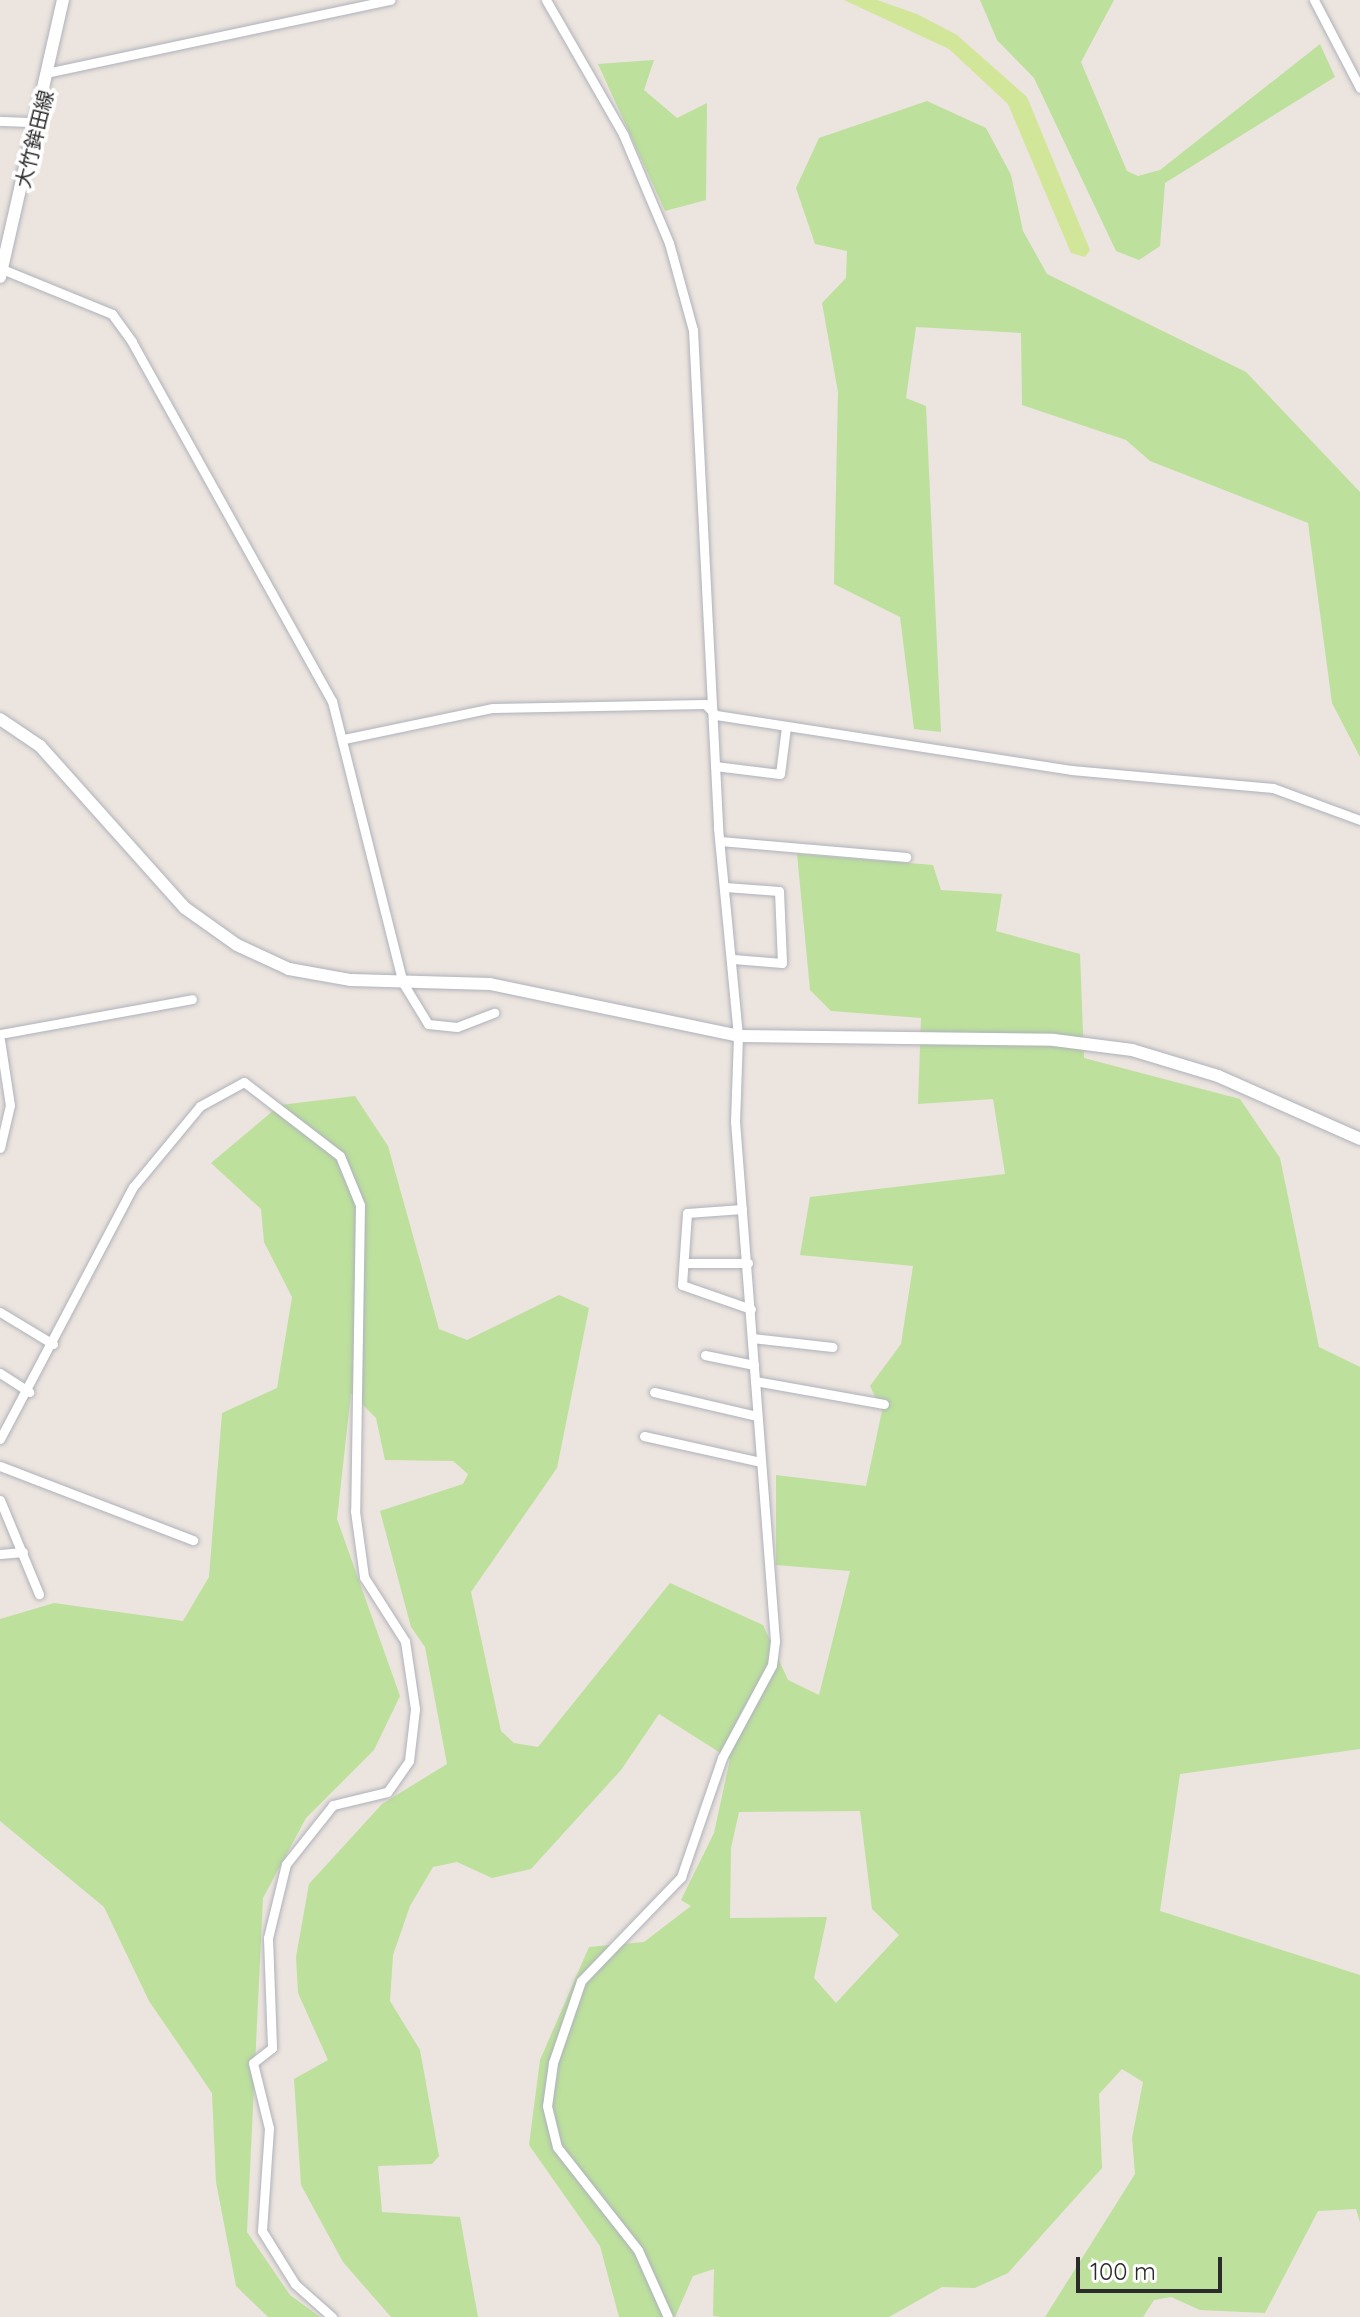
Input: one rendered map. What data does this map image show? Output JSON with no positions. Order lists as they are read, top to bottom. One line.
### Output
{"streets":{"street":["大竹鉾田線"]},"scale_bar":"100 m"}
